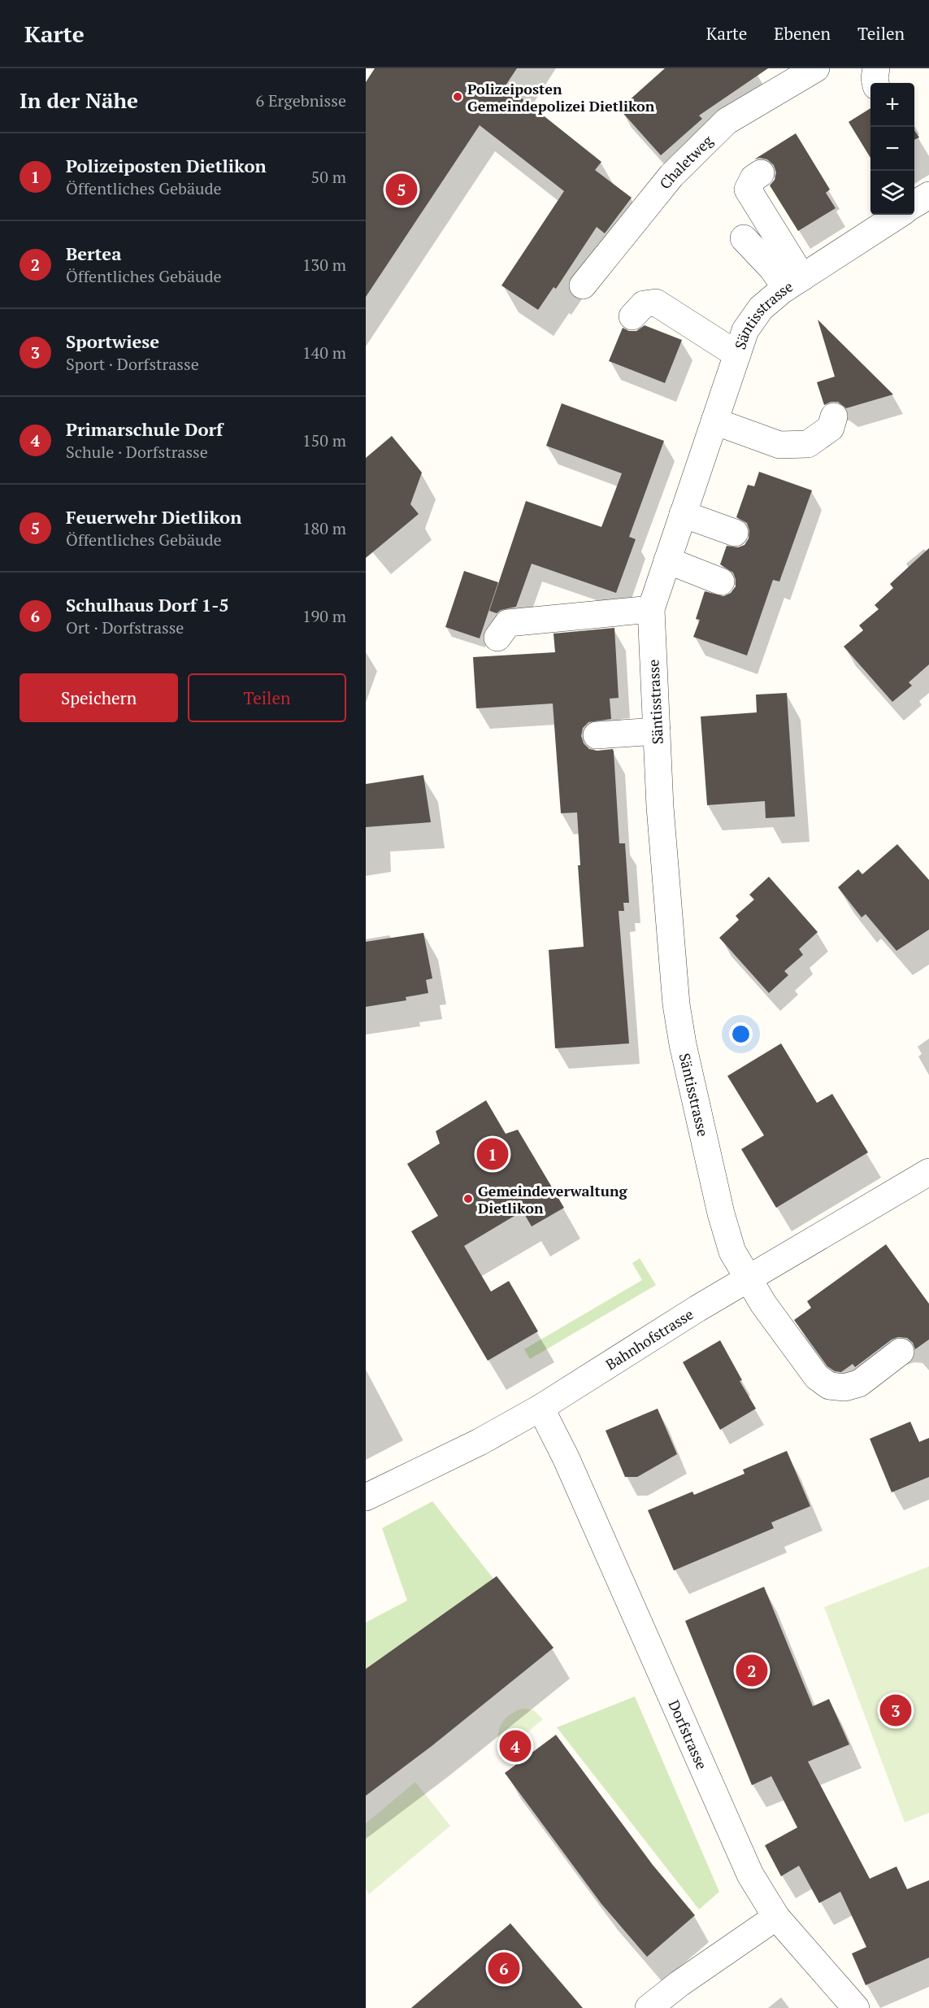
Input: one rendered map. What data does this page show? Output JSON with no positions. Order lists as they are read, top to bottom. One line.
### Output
{"streets":{"street":["Chaletweg","Säntisstrasse","Bahnhofstrasse","Dorfstrasse"]},"crossings":[["Säntisstrasse","Bahnhofstrasse"],["Bahnhofstrasse","Dorfstrasse"]],"places":["Polizeiposten Gemeindepolizei Dietlikon","Gemeindeverwaltung Dietlikon"],"page":{"header":"Karte","nav":["Karte","Ebenen","Teilen"],"heading":["In der Nähe","6 Ergebnisse"],"map_buttons":["+","−"],"list":[{"mark":"1","name":"Polizeiposten Dietlikon","note":"Öffentliches Gebäude","value":"50 m"},{"mark":"2","name":"Bertea","note":"Öffentliches Gebäude","value":"130 m"},{"mark":"3","name":"Sportwiese","note":"Sport · Dorfstrasse","value":"140 m"},{"mark":"4","name":"Primarschule Dorf","note":"Schule · Dorfstrasse","value":"150 m"},{"mark":"5","name":"Feuerwehr Dietlikon","note":"Öffentliches Gebäude","value":"180 m"},{"mark":"6","name":"Schulhaus Dorf 1-5","note":"Ort · Dorfstrasse","value":"190 m"}],"pins":["5","1","2","3","4","6"],"buttons":["Speichern","Teilen"]}}
